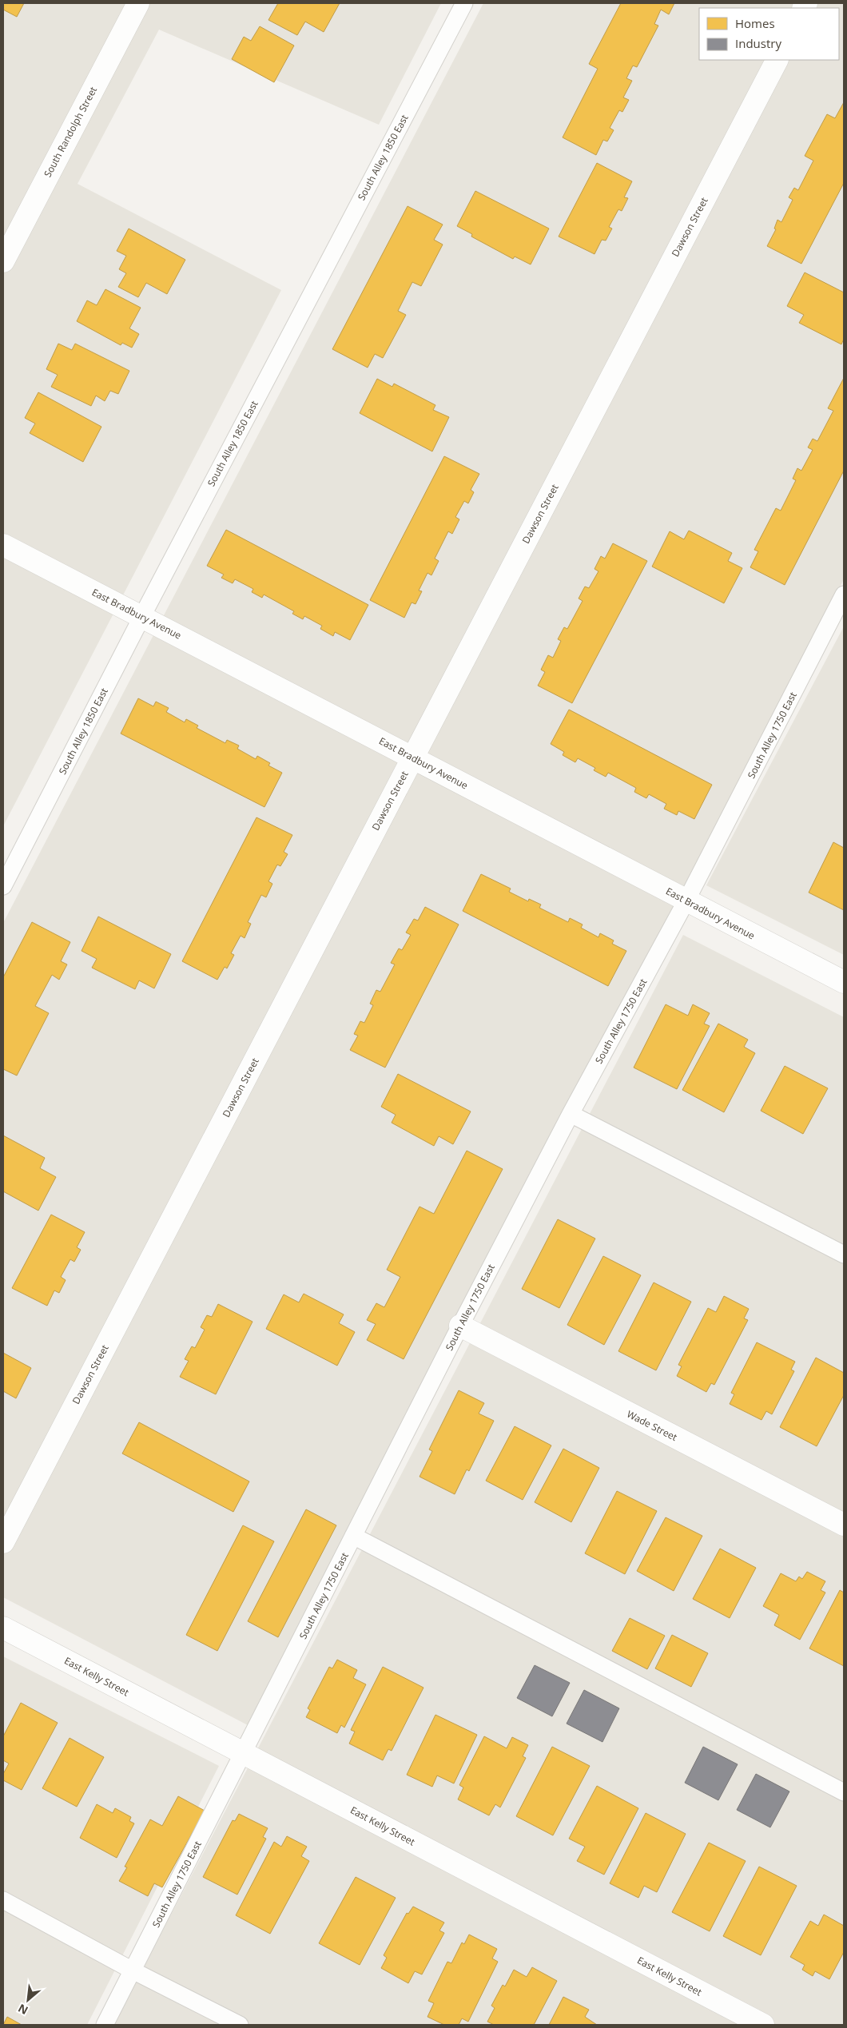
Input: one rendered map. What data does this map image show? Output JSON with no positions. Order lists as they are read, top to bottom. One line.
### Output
{"streets":{"street":["South Randolph Street","Dawson Street","East Bradbury Avenue","Wade Street","East Kelly Street"],"lane":["South Alley 1850 East","South Alley 1750 East"]},"crossings":[["South Alley 1850 East","East Bradbury Avenue"],["Dawson Street","East Bradbury Avenue"],["East Bradbury Avenue","South Alley 1750 East"],["South Alley 1750 East","Wade Street"],["South Alley 1750 East","East Kelly Street"]],"legend":["Homes","Industry"],"north":"bottom left"}
